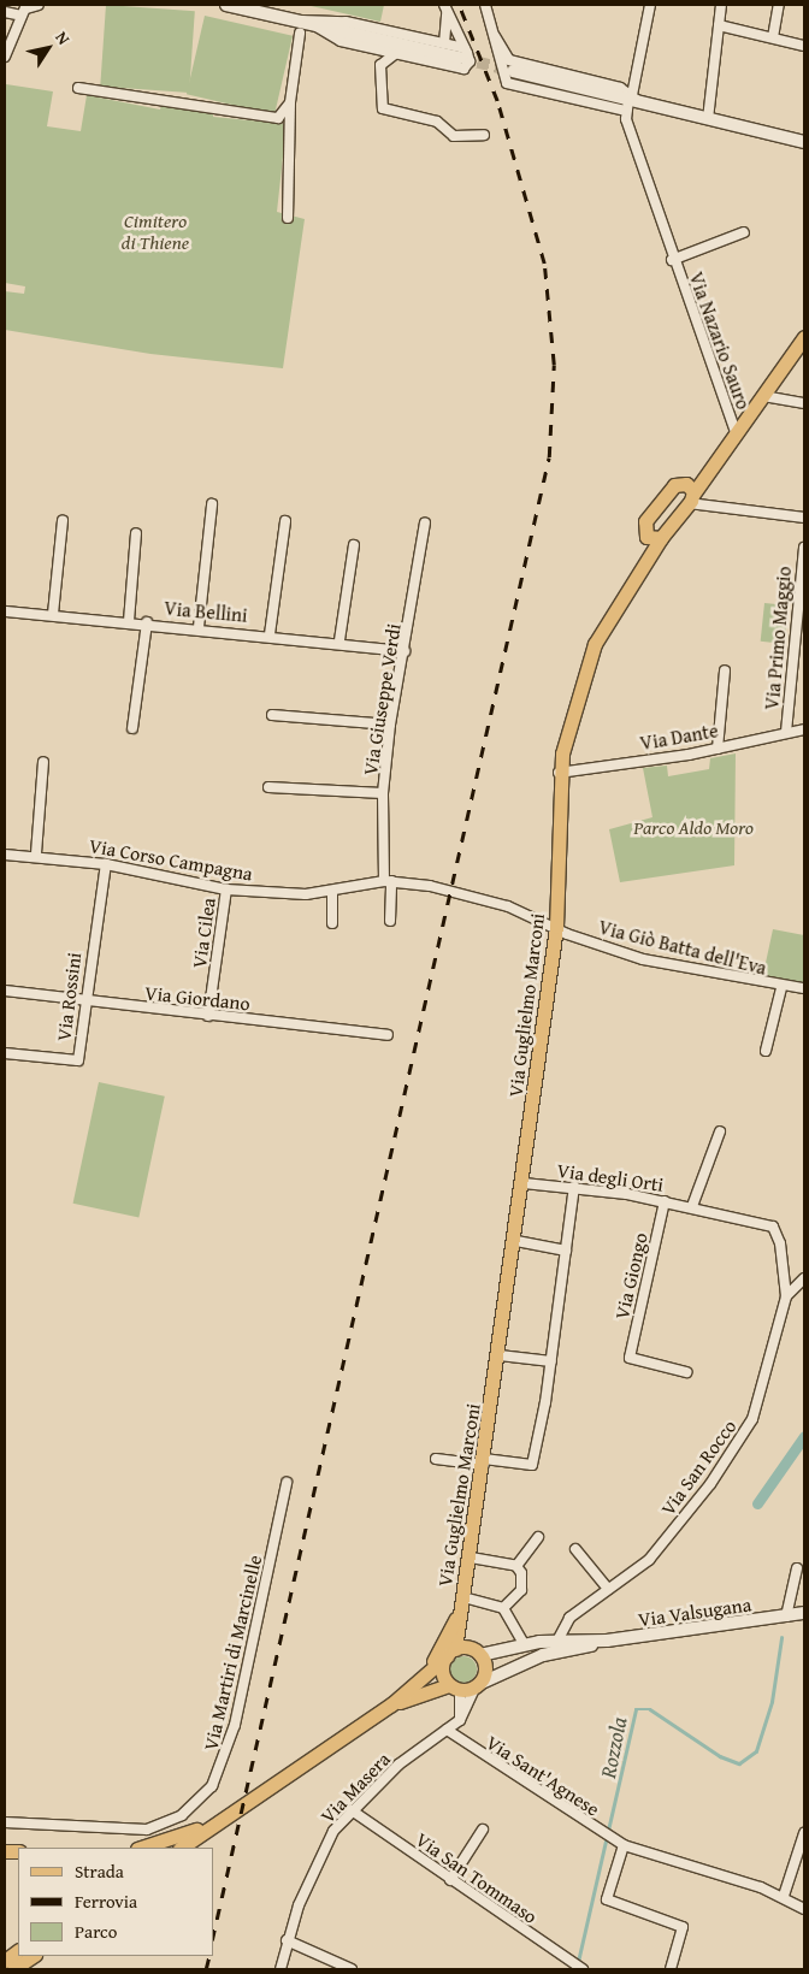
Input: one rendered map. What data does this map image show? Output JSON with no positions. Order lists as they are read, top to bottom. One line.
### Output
{"streets":{"main road":["Via Guglielmo Marconi","Via Valsugana"],"street":["Via Nazario Sauro","Via Bellini","Via Primo Maggio","Via Giuseppe Verdi","Via Dante","Via Corso Campagna","Via Cilea","Via Giò Batta dell'Eva","Via Rossini","Via Giordano","Via degli Orti","Via Giongo","Via San Rocco","Via Martiri di Marcinelle","Via Sant'Agnese","Via Masera","Via San Tommaso"]},"crossings":[["Via Nazario Sauro","Via Guglielmo Marconi"],["Via Bellini","Via Giuseppe Verdi"],["Via Primo Maggio","Via Dante"],["Via Giuseppe Verdi","Via Corso Campagna"],["Via Dante","Via Guglielmo Marconi"],["Via Corso Campagna","Via Cilea"],["Via Corso Campagna","Via Giò Batta dell'Eva"],["Via Corso Campagna","Via Rossini"],["Via Corso Campagna","Via Guglielmo Marconi"],["Via Cilea","Via Giordano"],["Via Giò Batta dell'Eva","Via Guglielmo Marconi"],["Via Rossini","Via Giordano"],["Via Guglielmo Marconi","Via degli Orti"],["Via Guglielmo Marconi","Via Valsugana"],["Via Guglielmo Marconi","Via Masera"],["Via degli Orti","Via Giongo"],["Via degli Orti","Via San Rocco"],["Via San Rocco","Via Valsugana"],["Via Valsugana","Via Masera"],["Via Sant'Agnese","Via Masera"],["Via Masera","Via San Tommaso"]],"water":["Rozzola"],"parks":["Cimitero di Thiene","Parco Aldo Moro"],"legend":["Strada","Ferrovia","Parco"],"north":"top right"}
